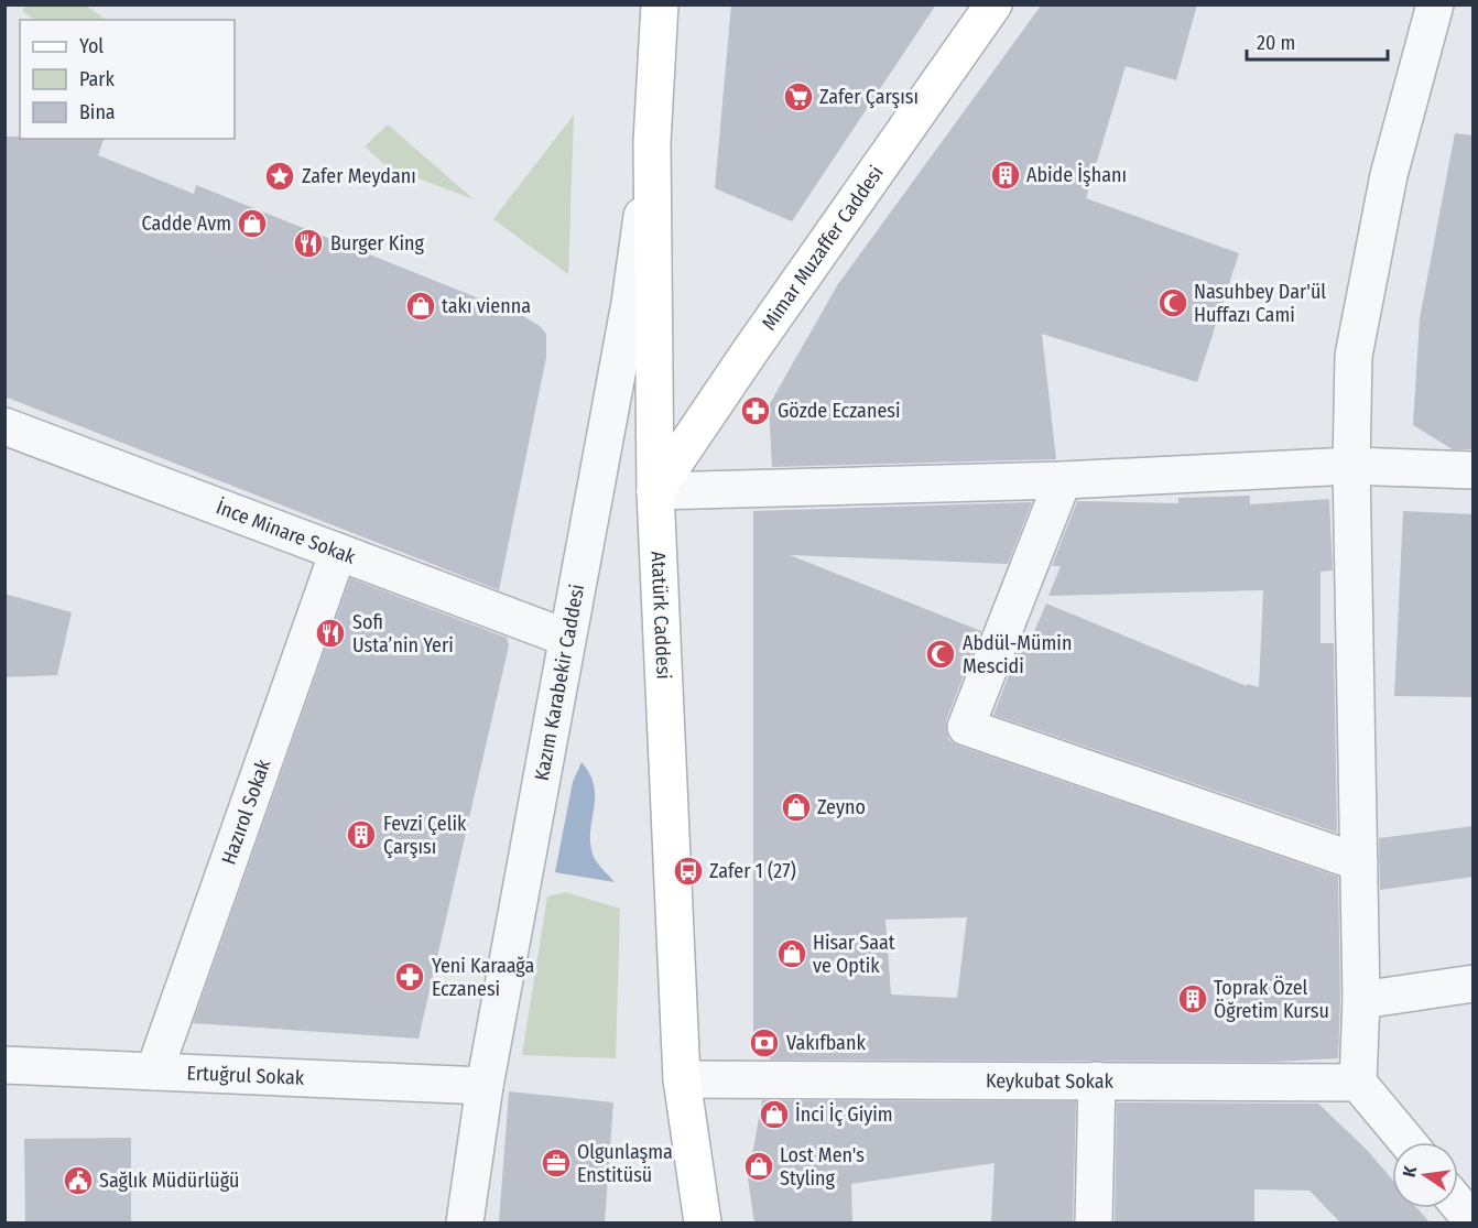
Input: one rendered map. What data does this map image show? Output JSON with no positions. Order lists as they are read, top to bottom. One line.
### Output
{"streets":{"main road":["Mimar Muzaffer Caddesi","Atatürk Caddesi"],"street":["İnce Minare Sokak","Kazım Karabekir Caddesi","Hazırol Sokak","Ertuğrul Sokak","Keykubat Sokak"]},"crossings":[["Mimar Muzaffer Caddesi","Atatürk Caddesi"],["İnce Minare Sokak","Kazım Karabekir Caddesi"],["İnce Minare Sokak","Hazırol Sokak"],["Atatürk Caddesi","Kazım Karabekir Caddesi"],["Atatürk Caddesi","Keykubat Sokak"],["Kazım Karabekir Caddesi","Ertuğrul Sokak"],["Hazırol Sokak","Ertuğrul Sokak"]],"places":{"supermarket":["Zafer Çarşısı"],"building":["Abide İşhanı","Fevzi Çelik Çarşısı","Toprak Özel Öğretim Kursu"],"place":["Zafer Meydanı"],"shop":["Cadde Avm","takı vienna","Zeyno","Hisar Saat ve Optik","İnci İç Giyim","Lost Men's Styling"],"restaurant":["Burger King","Sofi Usta’nin Yeri"],"mosque":["Nasuhbey Dar'ül Huffazı Cami","Abdül-Mümin Mescidi"],"pharmacy":["Gözde Eczanesi","Yeni Karaağa Eczanesi"],"bus stop":["Zafer 1 (27)"],"bank":["Vakıfbank"],"office":["Olgunlaşma Enstitüsü"],"public building":["Sağlık Müdürlüğü"]},"legend":["Yol","Park","Bina"],"scale_bar":"20 m","north":"left"}
